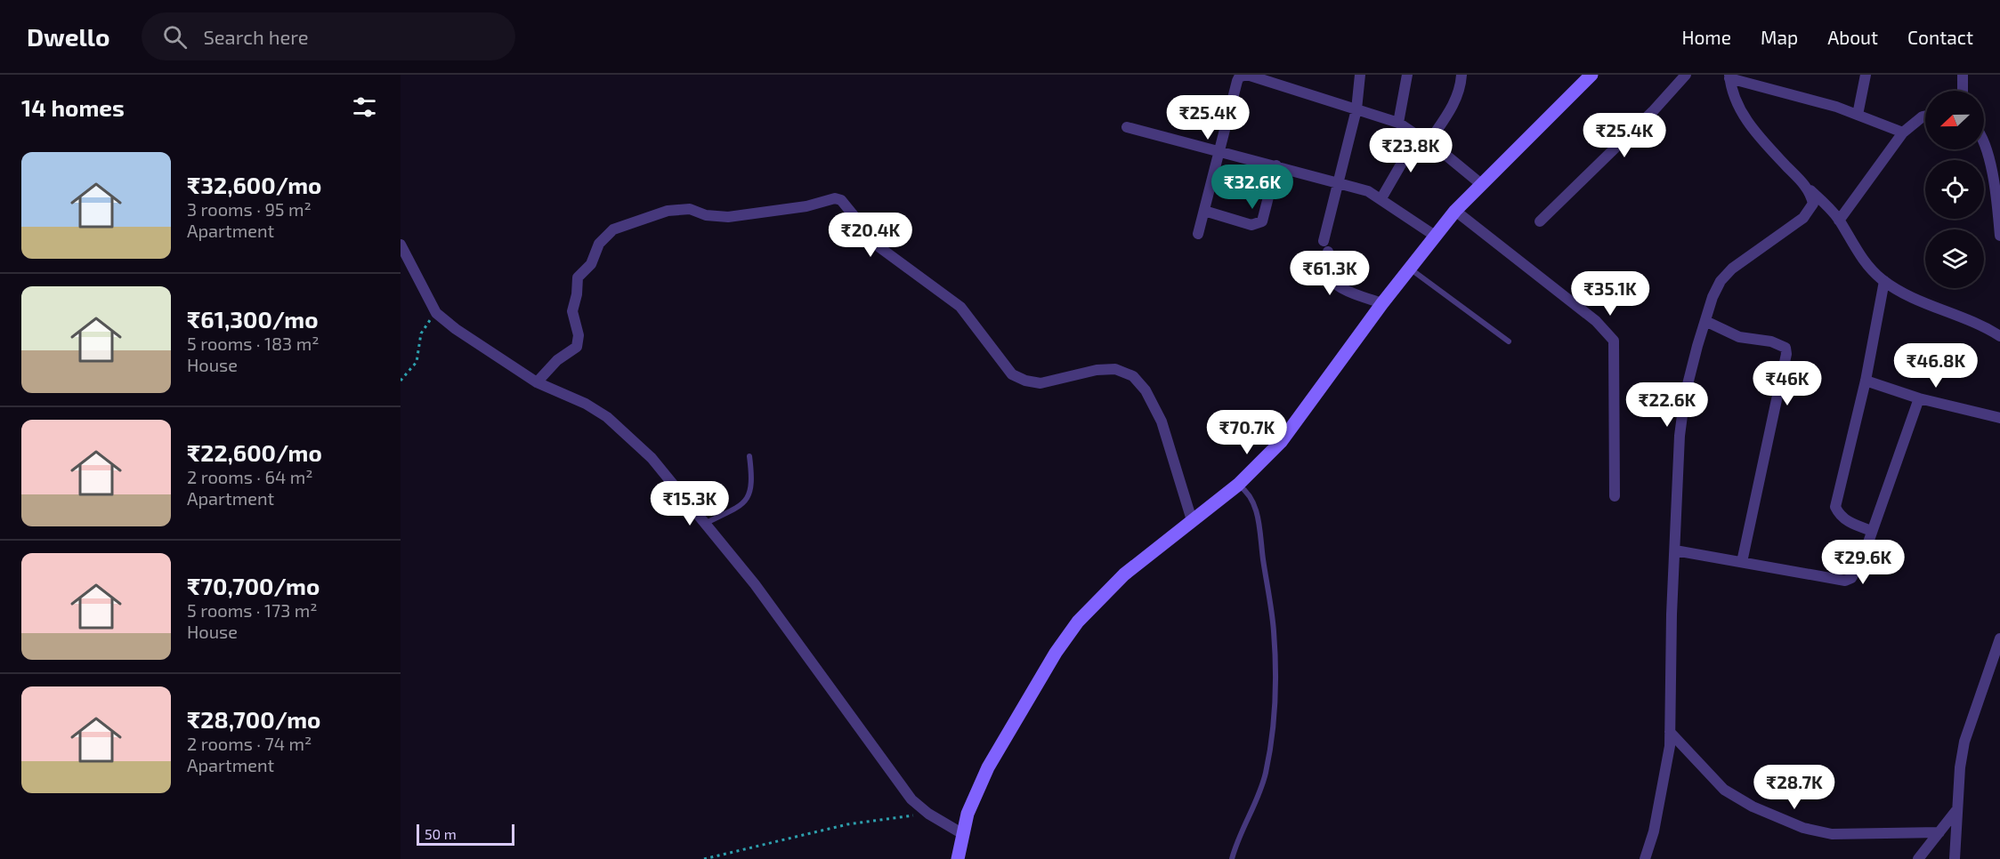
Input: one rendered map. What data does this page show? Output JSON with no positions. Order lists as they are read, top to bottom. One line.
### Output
{"scale_bar":"50 m","north":"left","page":{"header":"Dwello","search":"Search here","nav":["Home","Map","About","Contact"],"heading":"14 homes","price":["₹25.4K","₹25.4K","₹23.8K","₹32.6K","₹20.4K","₹61.3K","₹35.1K","₹46.8K","₹46K","₹22.6K","₹70.7K","₹15.3K","₹29.6K","₹28.7K"],"list":[{"name":"₹32,600/mo","note":"3 rooms · 95 m² · Apartment"},{"name":"₹61,300/mo","note":"5 rooms · 183 m² · House"},{"name":"₹22,600/mo","note":"2 rooms · 64 m² · Apartment"},{"name":"₹70,700/mo","note":"5 rooms · 173 m² · House"},{"name":"₹28,700/mo","note":"2 rooms · 74 m² · Apartment"}],"scale":"50 m"}}
